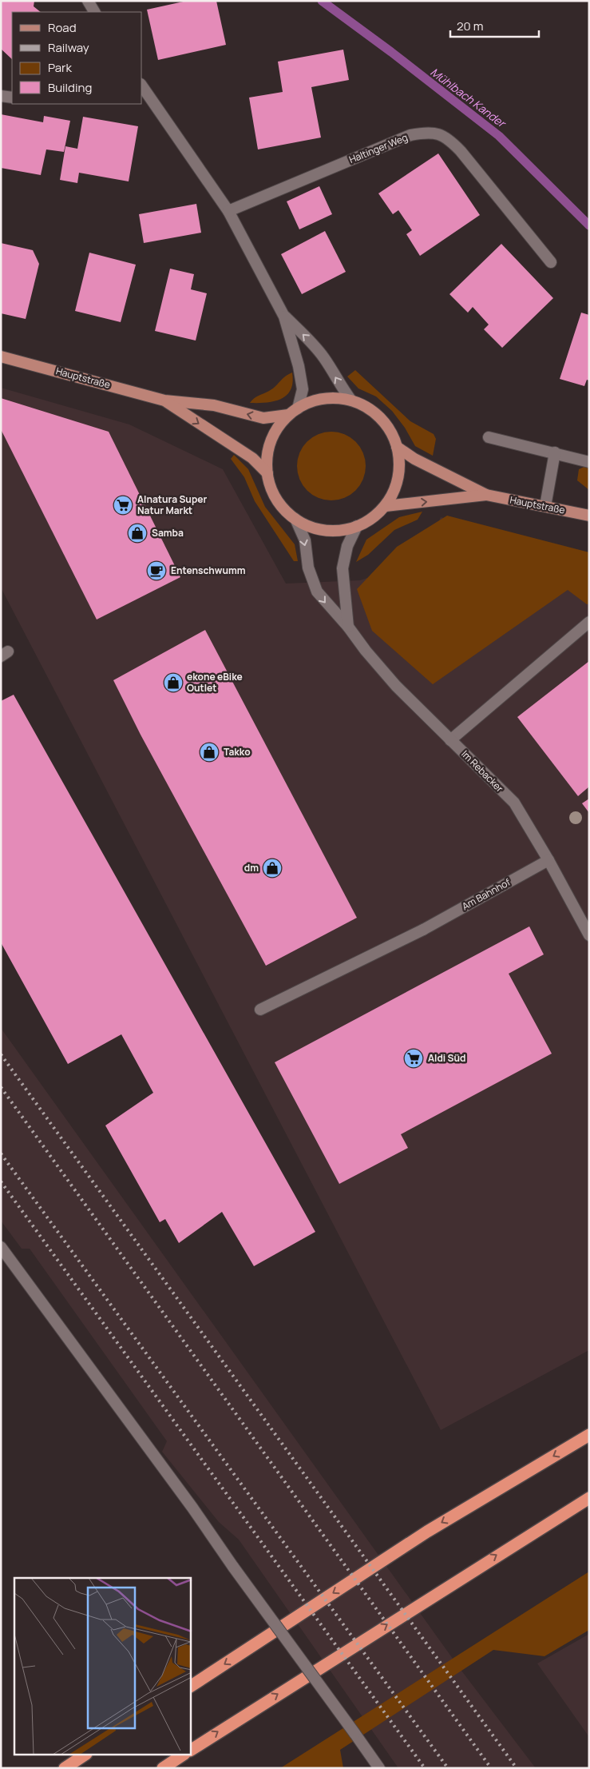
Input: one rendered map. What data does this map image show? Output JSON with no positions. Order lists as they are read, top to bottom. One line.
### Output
{"streets":{"main road":["Hauptstraße"],"street":["Haltinger Weg","Im Rebacker","Am Bahnhof"]},"crossings":[["Hauptstraße","Im Rebacker"],["Im Rebacker","Am Bahnhof"]],"water":["Mühlbach Kander"],"places":{"supermarket":["Alnatura Super Natur Markt","Aldi Süd"],"shop":["Samba","ekone eBike Outlet","Takko","dm"],"cafe":["Entenschwumm"]},"legend":["Road","Railway","Park","Building"],"scale_bar":"20 m"}
